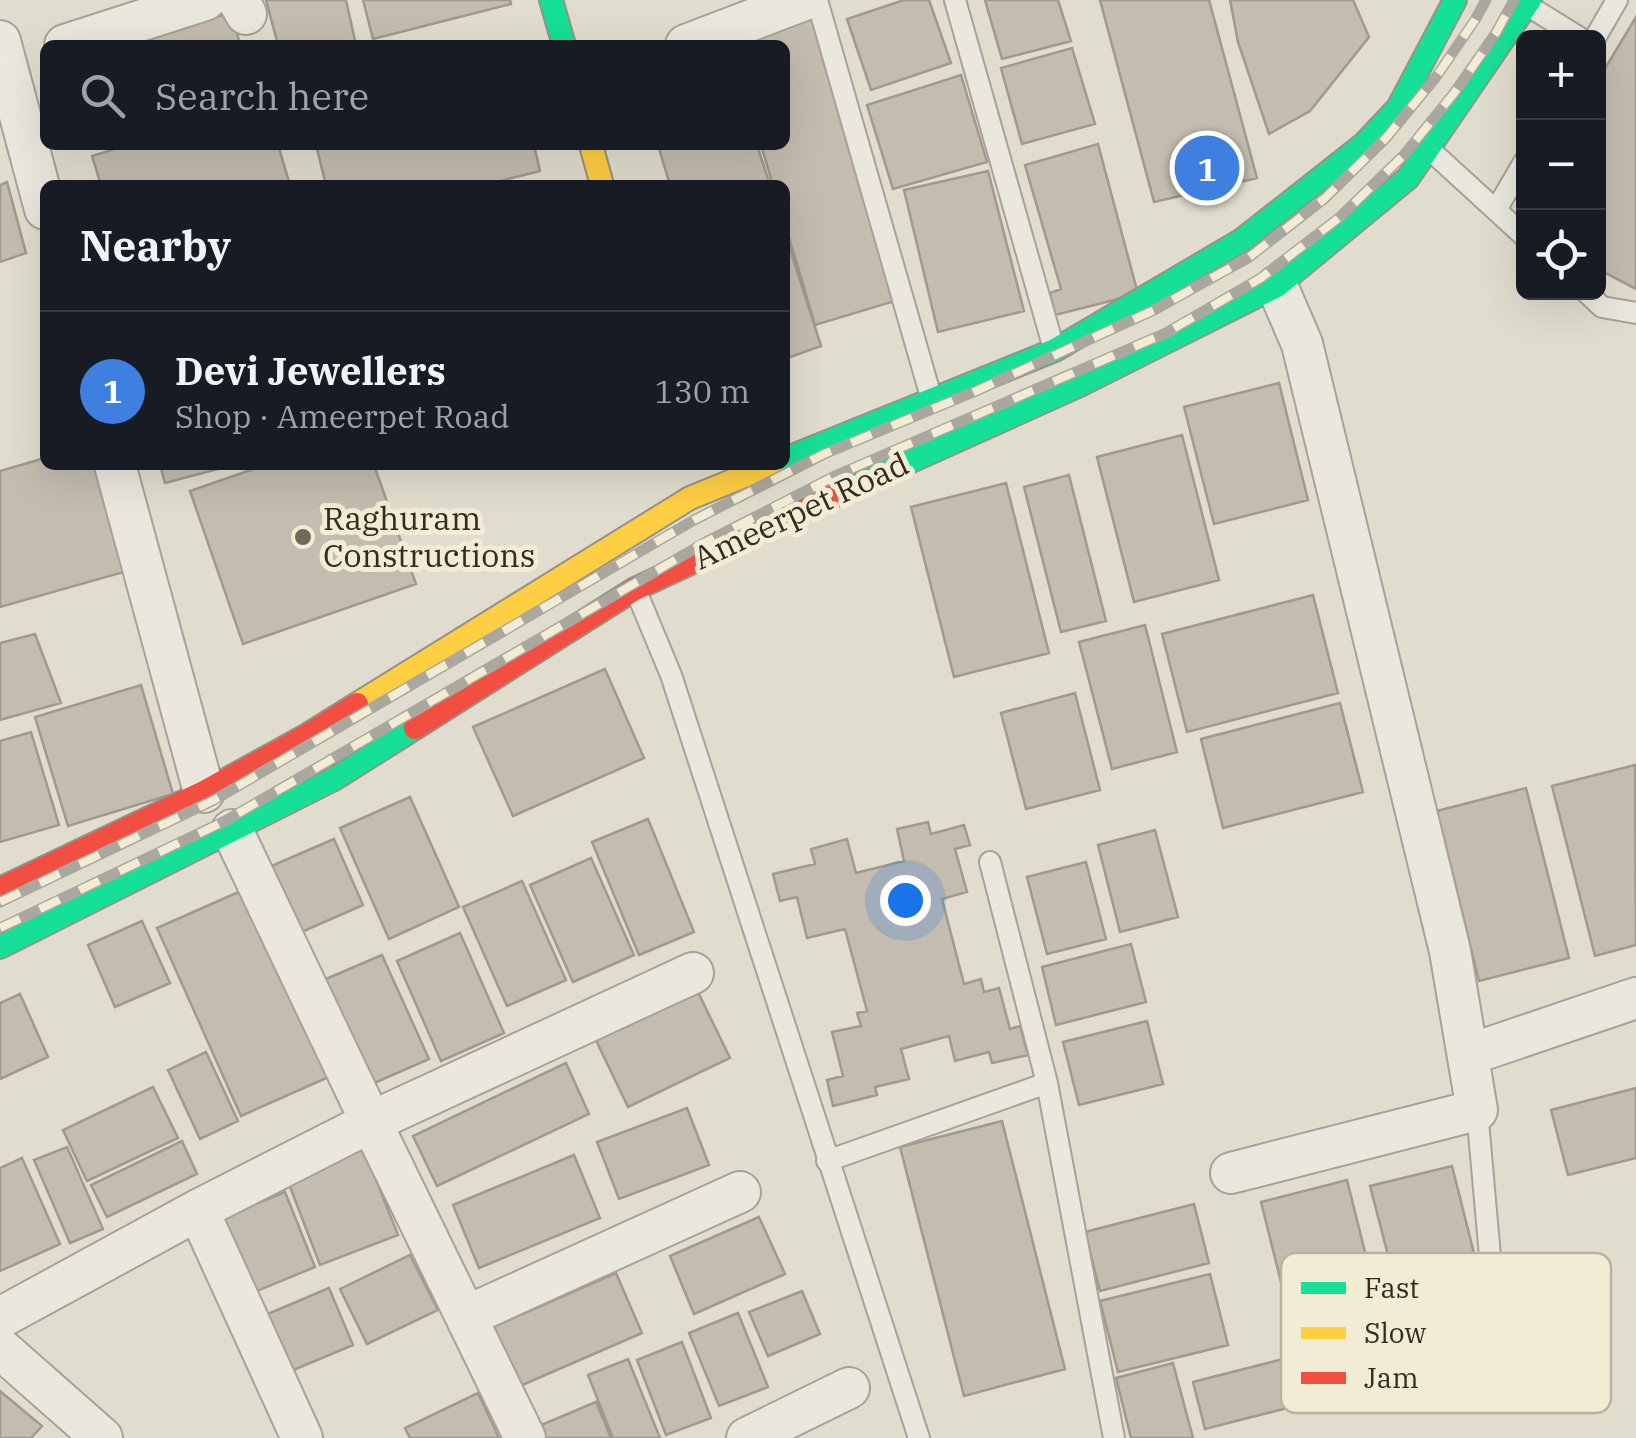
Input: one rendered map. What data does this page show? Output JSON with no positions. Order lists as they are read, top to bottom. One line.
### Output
{"streets":{"main road":["Ameerpet Road"]},"places":["Raghuram Constructions"],"legend":["Fast","Slow","Jam"],"page":{"map_buttons":["+","−"],"search":"Search here","pins":"1","heading":"Nearby","list":[{"mark":"1","name":"Devi Jewellers","note":"Shop · Ameerpet Road","value":"130 m"}]}}
